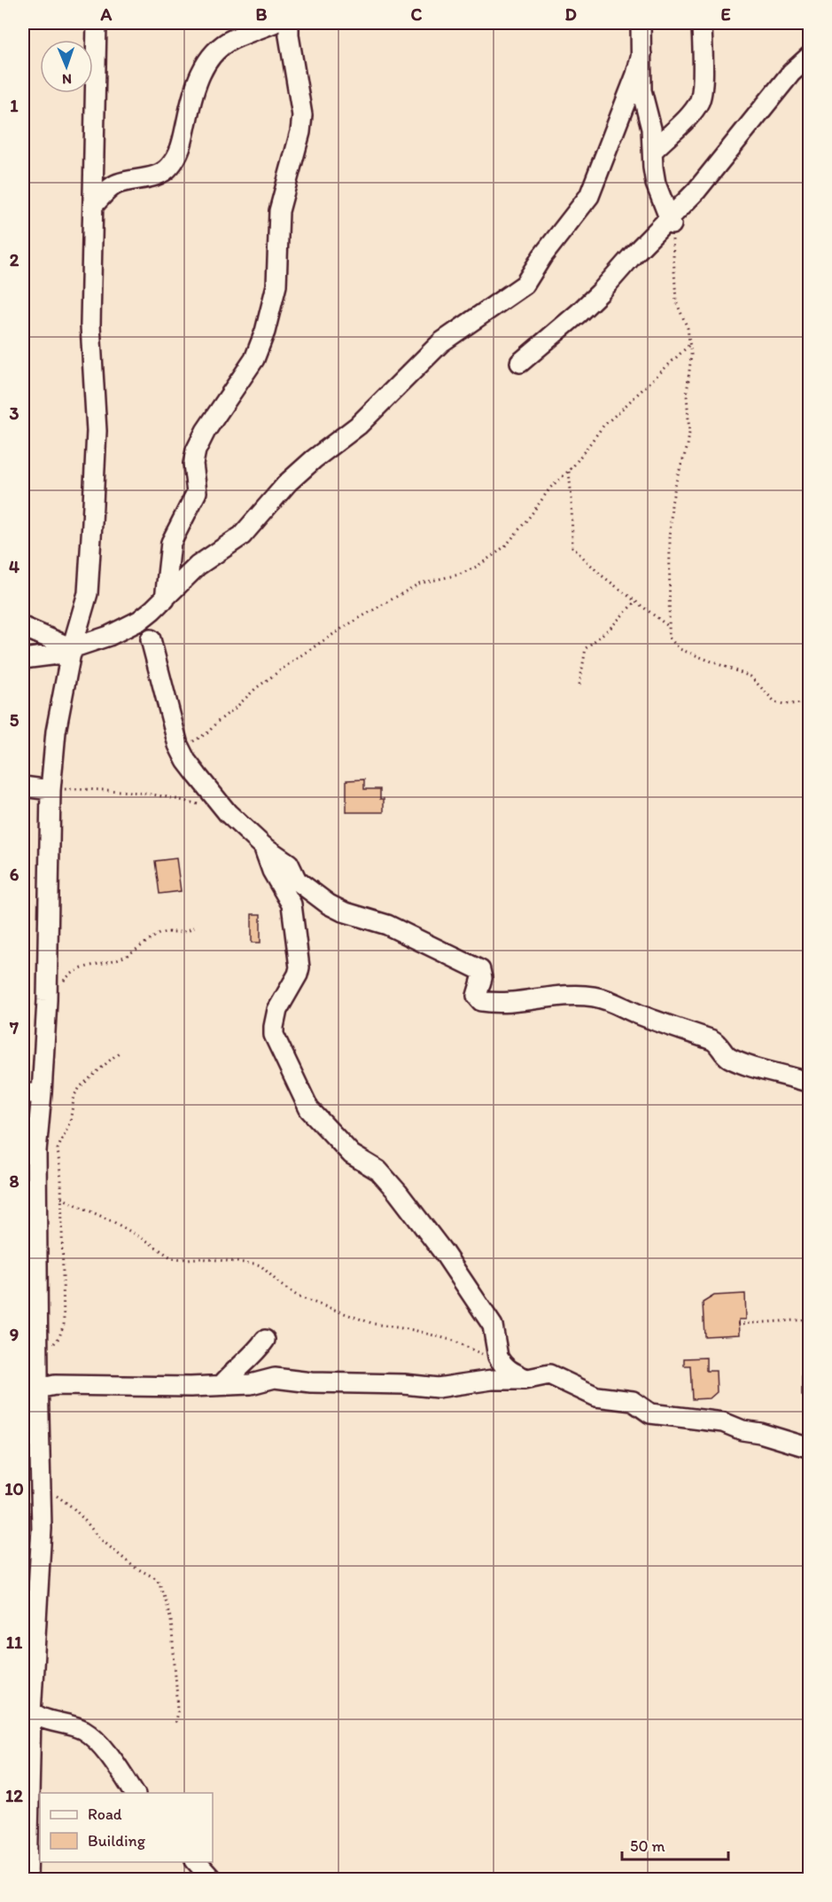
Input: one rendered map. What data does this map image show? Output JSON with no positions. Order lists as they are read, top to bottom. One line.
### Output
{"legend":["Road","Building"],"scale_bar":"50 m","north":"bottom","grid":{"columns":["A","B","C","D","E"],"rows":["1","2","3","4","5","6","7","8","9","10","11","12"]}}
